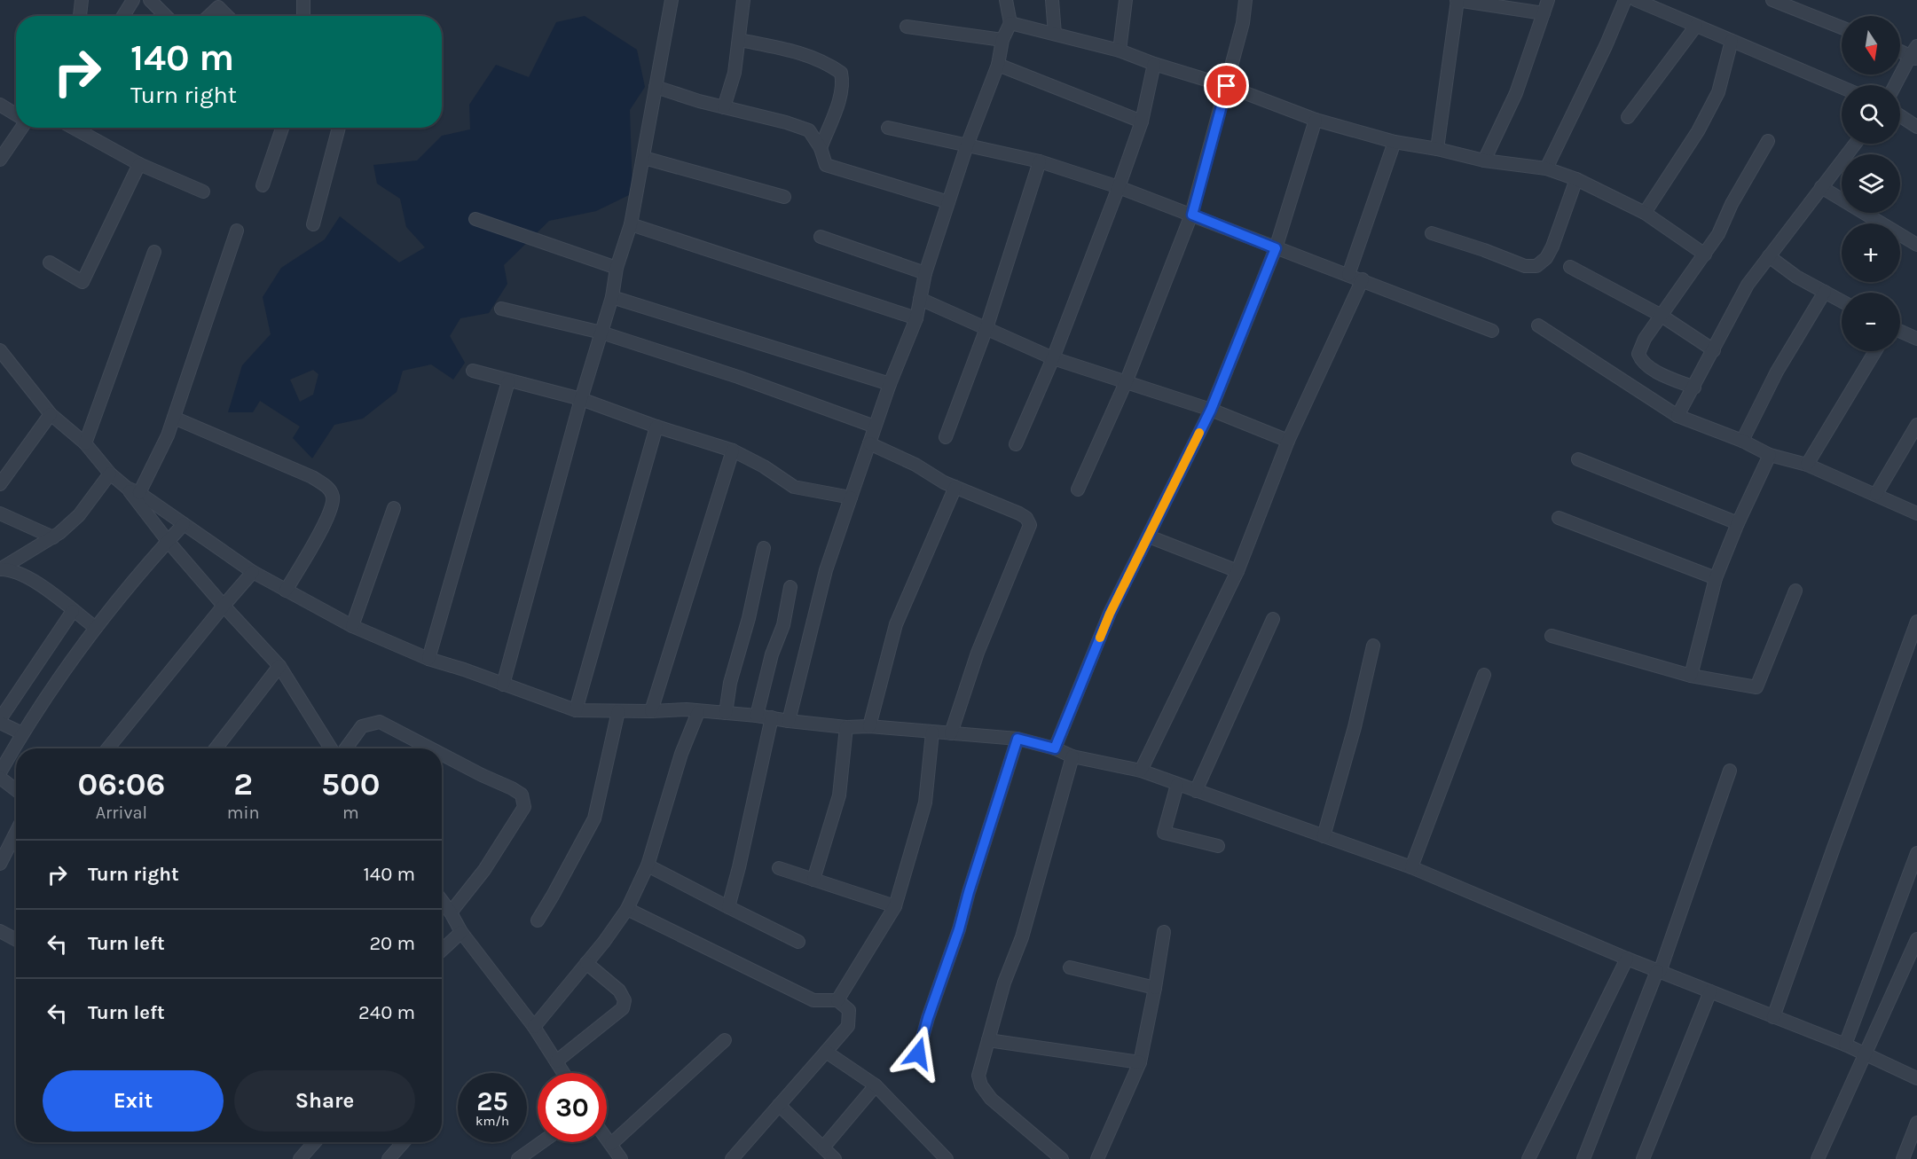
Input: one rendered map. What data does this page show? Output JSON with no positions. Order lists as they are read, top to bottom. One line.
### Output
{"north":"bottom","page":{"map_buttons":["+","−"],"turn":["140 m","Turn right"],"eta":["06:06","Arrival","2","min","500","m"],"list":[{"name":"Turn right","value":"140 m"},{"name":"Turn left","value":"20 m"},{"name":"Turn left","value":"240 m"}],"buttons":["Exit","Share"],"speed":"25 km/h","limit":"30"}}
